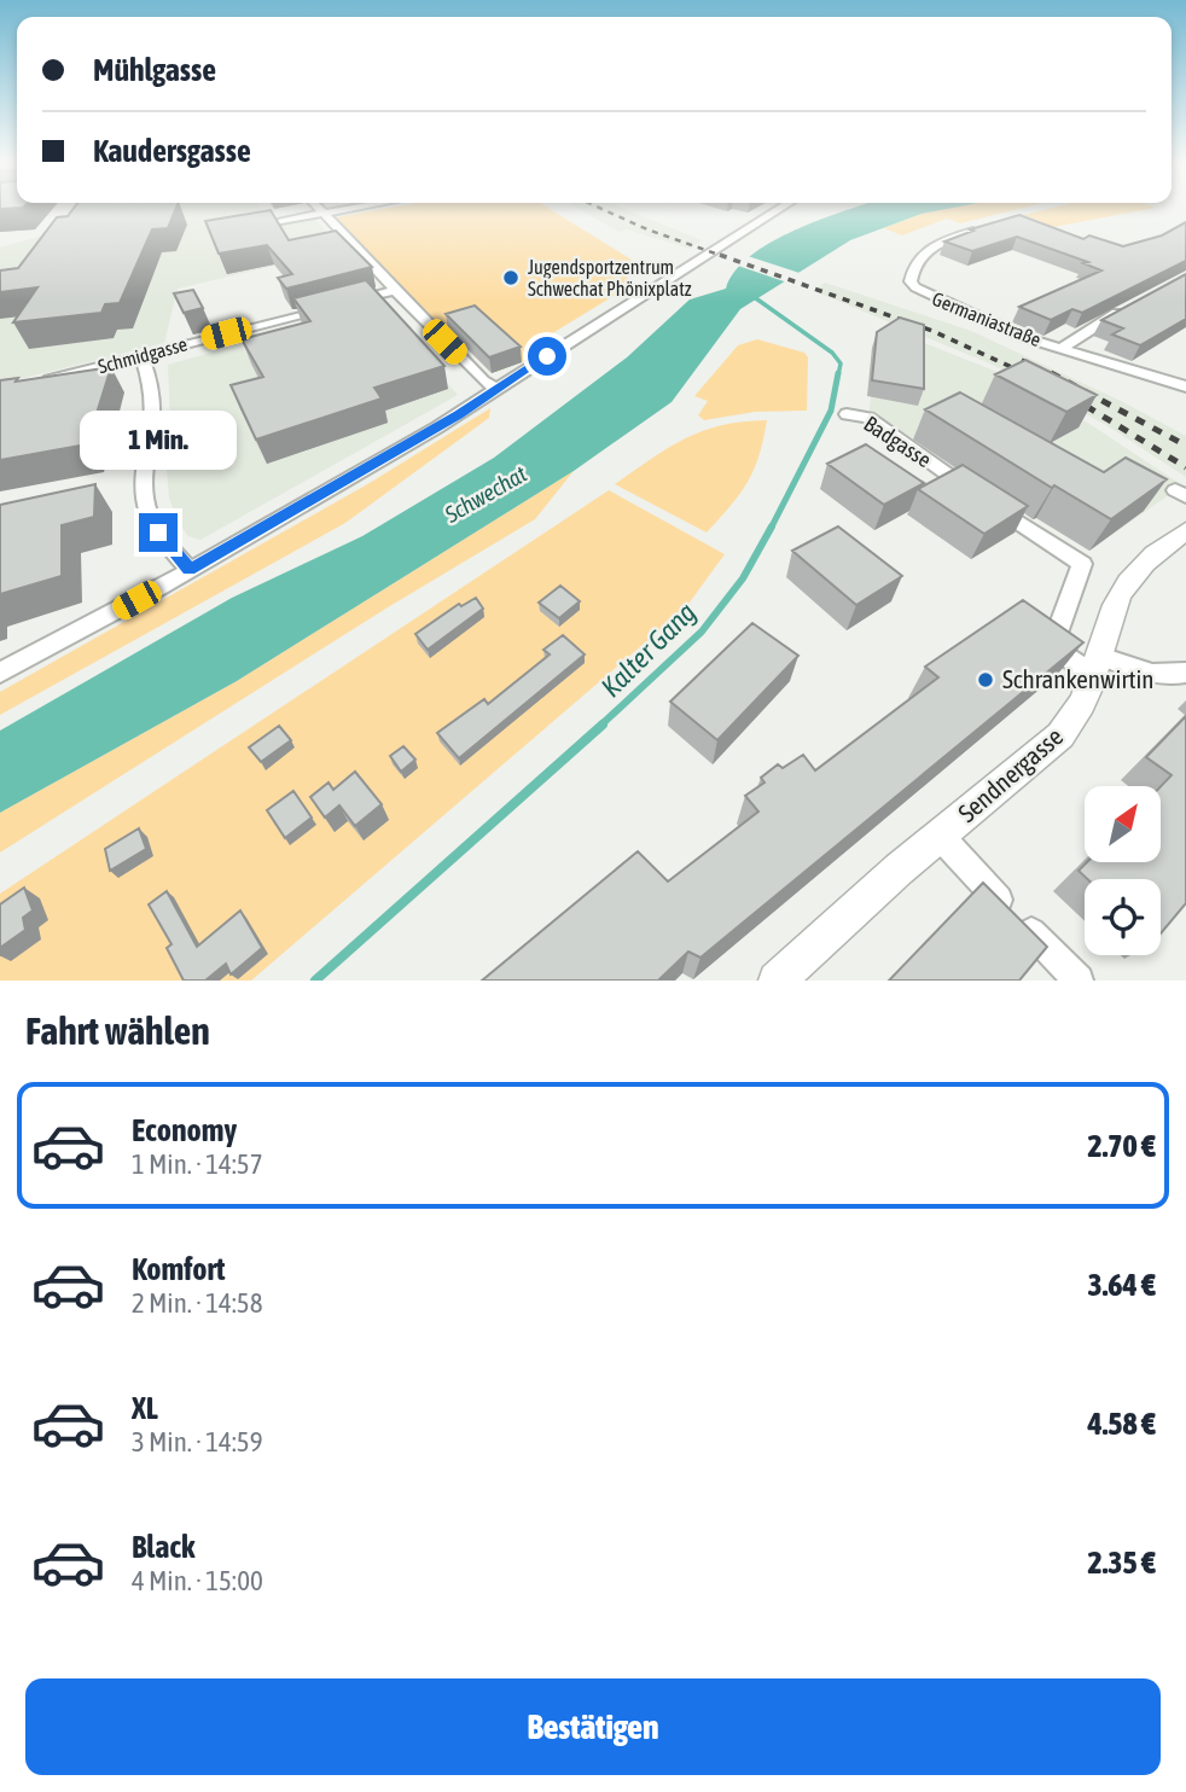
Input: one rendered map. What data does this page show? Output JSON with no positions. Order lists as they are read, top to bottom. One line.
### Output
{"streets":{"street":["Germaniastraße","Schmidgasse","Badgasse","Sendnergasse"]},"crossings":[["Badgasse","Sendnergasse"]],"water":["Schwechat","Kalter Gang"],"places":["Jugendsportzentrum Schwechat Phönixplatz","Schrankenwirtin"],"north":"top right","page":{"banner":["Mühlgasse","Kaudersgasse"],"bubble":"1 Min.","heading":"Fahrt wählen","list":[{"name":"Economy","note":"1 Min. · 14:57","value":"2.70 €"},{"name":"Komfort","note":"2 Min. · 14:58","value":"3.64 €"},{"name":"XL","note":"3 Min. · 14:59","value":"4.58 €"},{"name":"Black","note":"4 Min. · 15:00","value":"2.35 €"}],"buttons":"Bestätigen"}}
